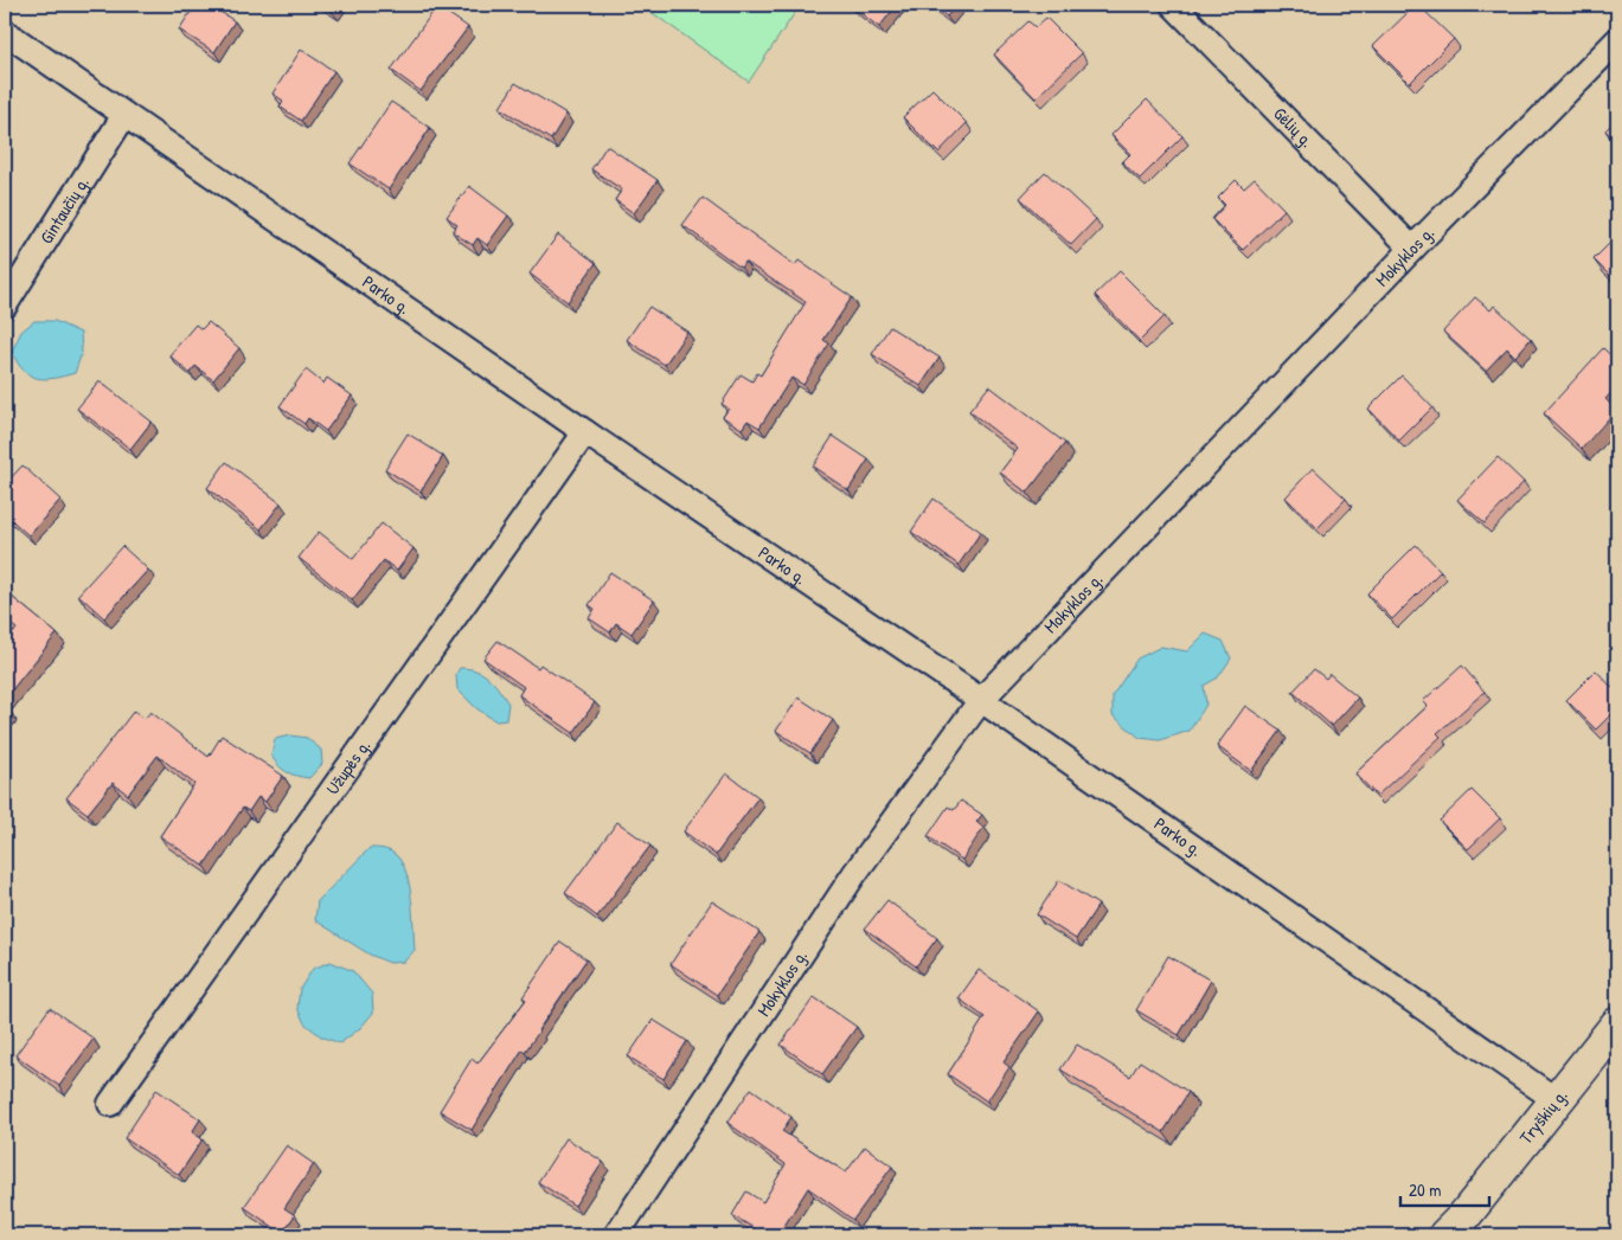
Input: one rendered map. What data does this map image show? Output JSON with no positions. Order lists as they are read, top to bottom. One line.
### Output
{"streets":{"main road":["Tryškių g."],"street":["Gėlių g.","Gintaučių g.","Mokyklos g.","Parko g.","Užupės g."]},"crossings":[["Gėlių g.","Mokyklos g."],["Gintaučių g.","Parko g."],["Mokyklos g.","Parko g."],["Parko g.","Užupės g."],["Parko g.","Tryškių g."]],"scale_bar":"20 m"}
